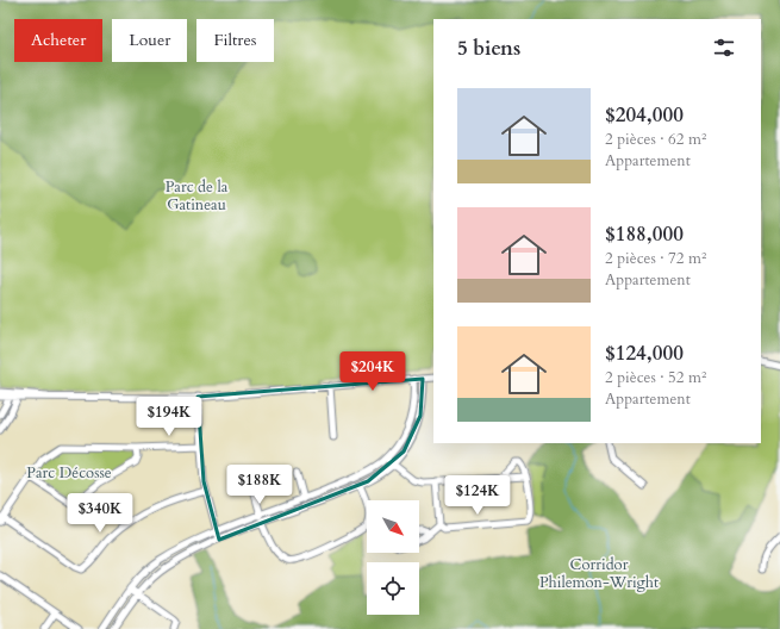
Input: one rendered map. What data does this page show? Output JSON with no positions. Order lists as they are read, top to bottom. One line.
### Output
{"parks":["Parc de la Gatineau","Parc Décosse","Corridor Philemon-Wright"],"north":"bottom right","page":{"chip":["Acheter","Louer","Filtres"],"heading":"5 biens","list":[{"name":"$204,000","note":"2 pièces · 62 m² · Appartement"},{"name":"$188,000","note":"2 pièces · 72 m² · Appartement"},{"name":"$124,000","note":"2 pièces · 52 m² · Appartement"}],"price":["$204K","$194K","$188K","$124K","$340K"]}}
